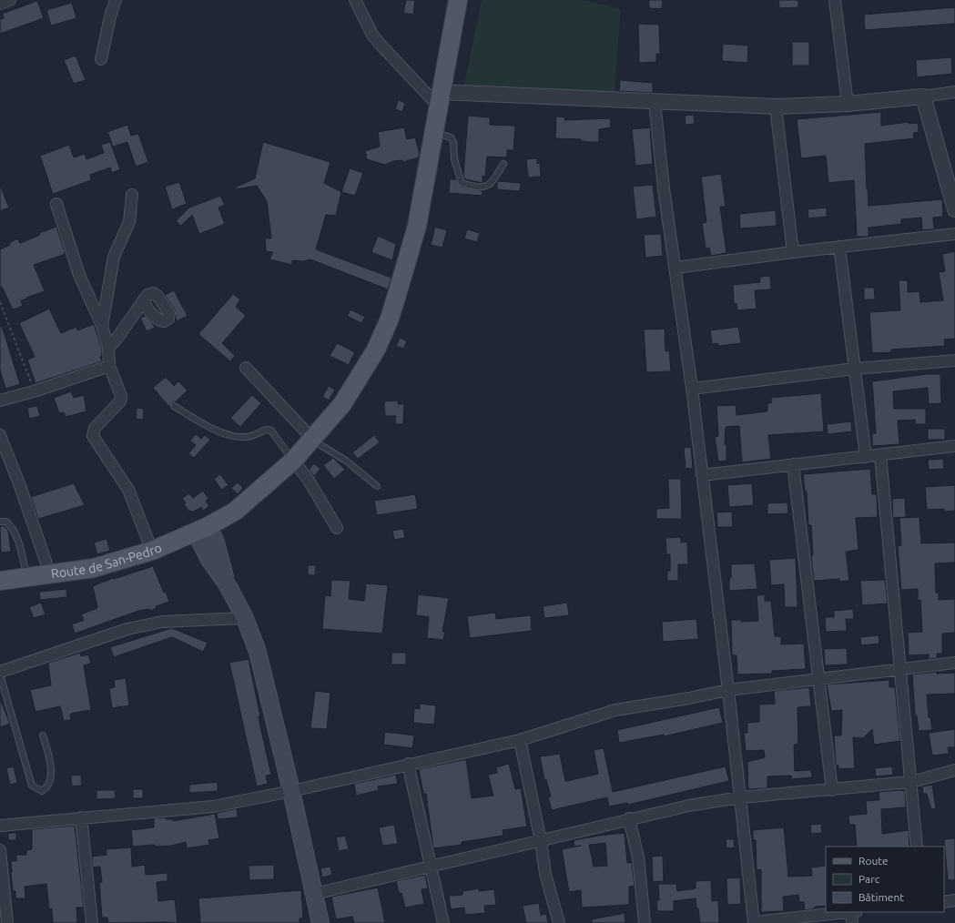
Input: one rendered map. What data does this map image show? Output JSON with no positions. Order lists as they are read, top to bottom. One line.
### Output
{"streets":{"main road":["Route de San-Pedro"]},"legend":["Route","Parc","Bâtiment"]}
